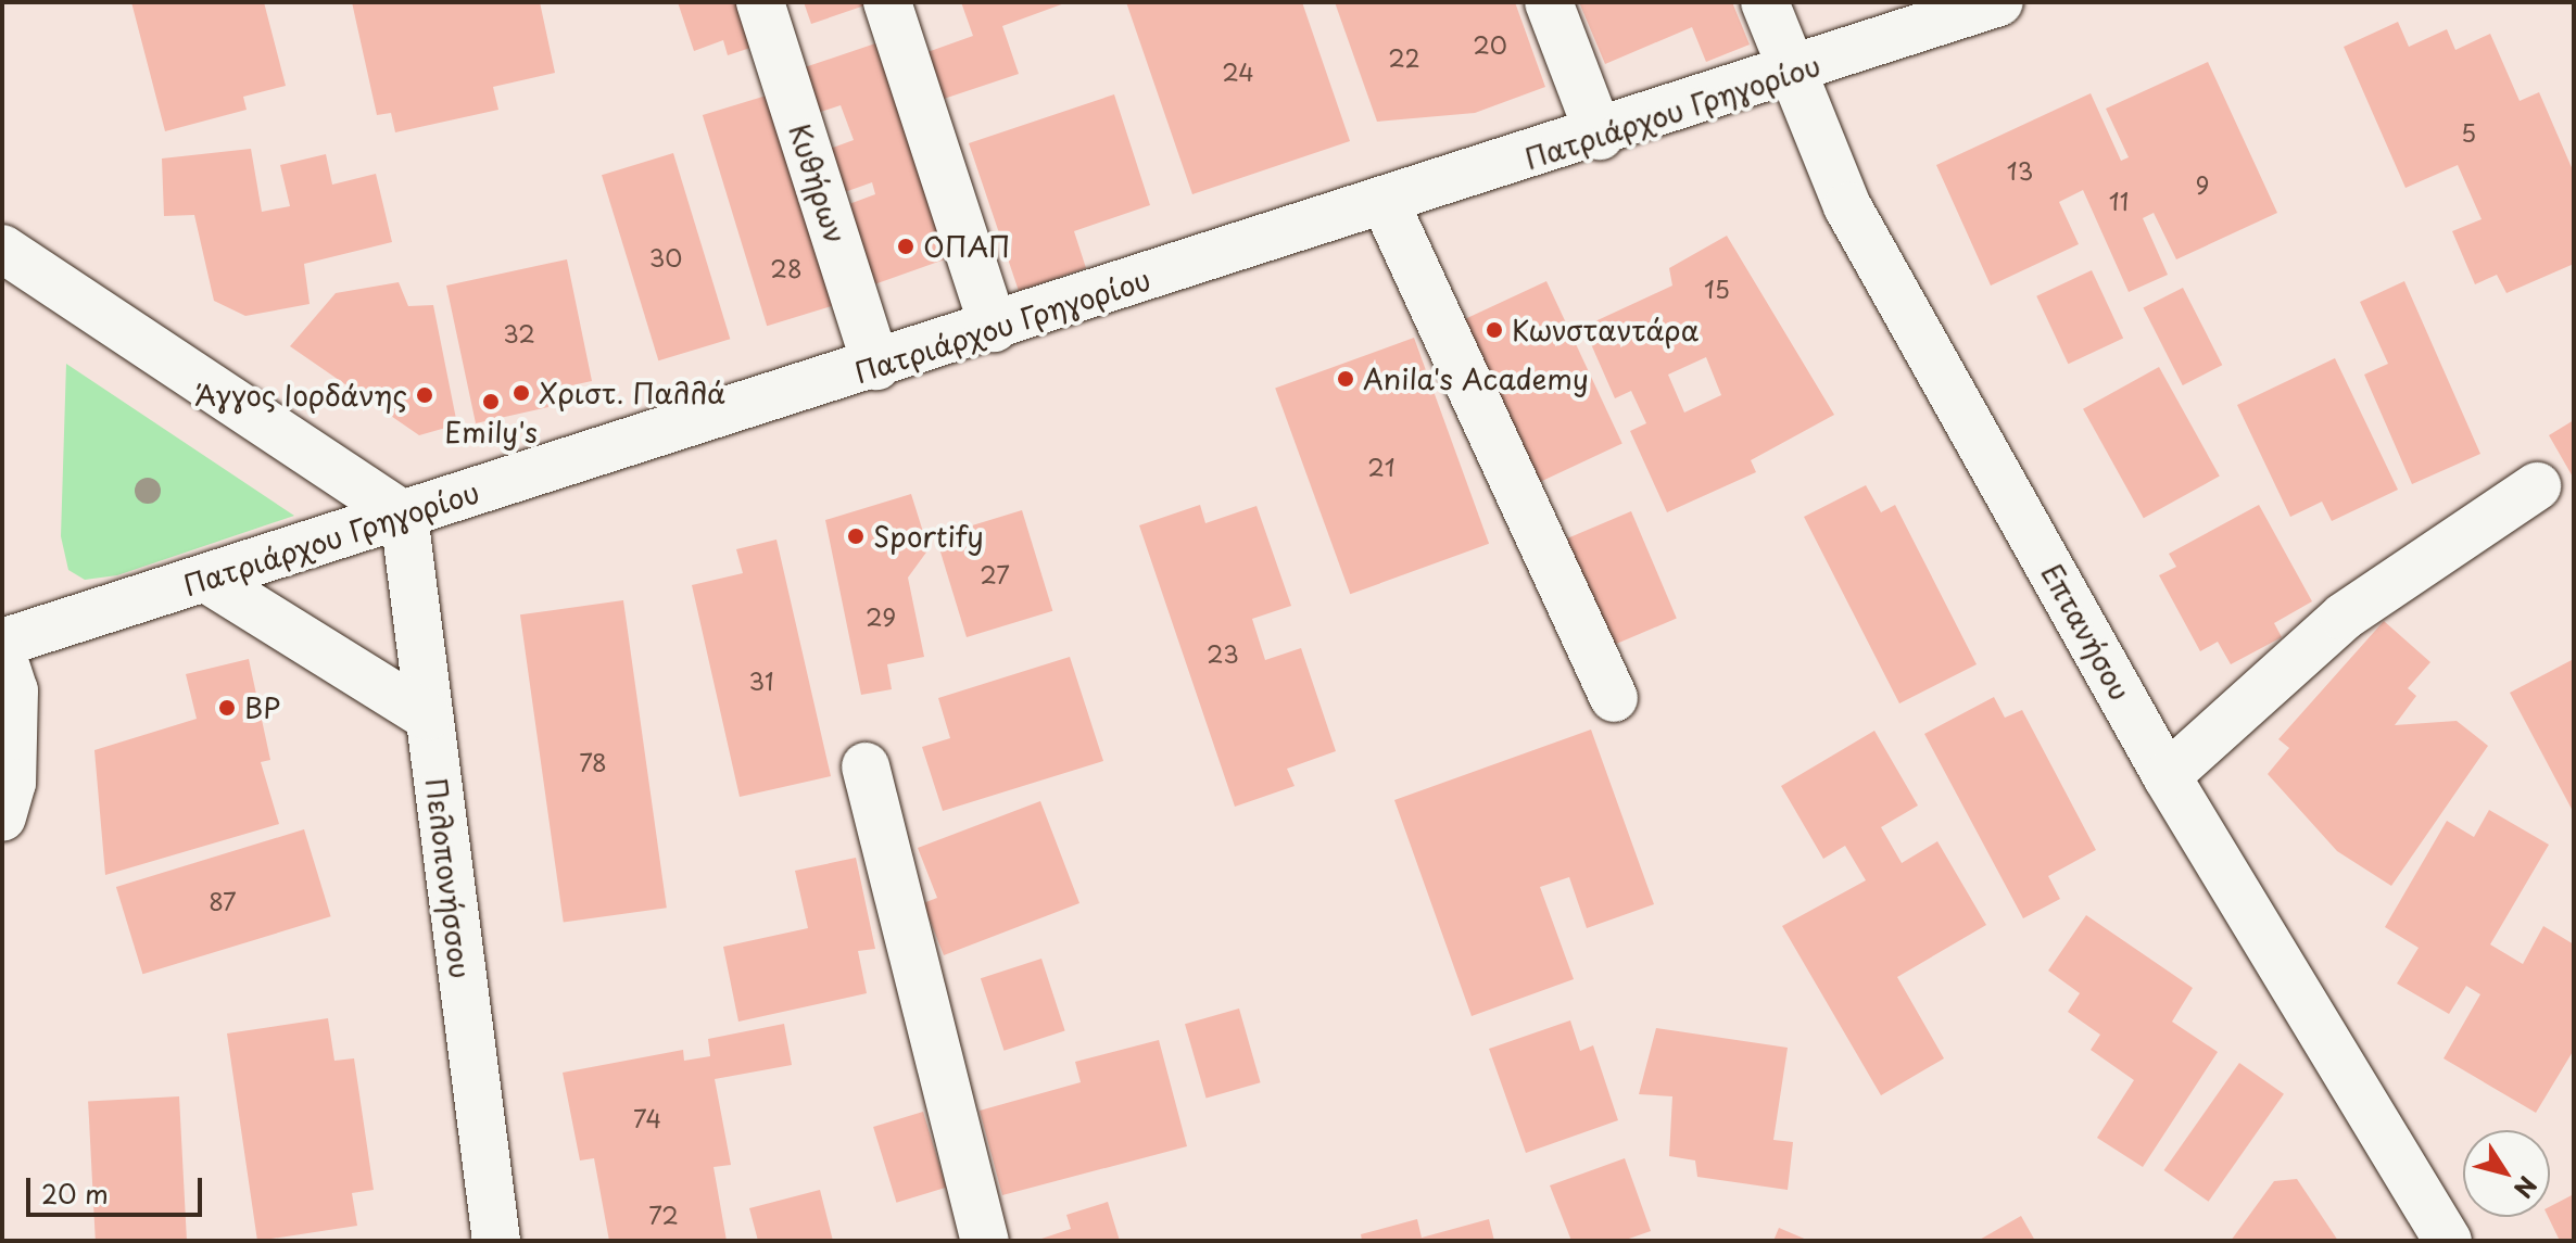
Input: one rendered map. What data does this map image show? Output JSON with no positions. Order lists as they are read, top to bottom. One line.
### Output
{"streets":{"street":["Πατριάρχου Γρηγορίου","Κυθήρων","Επτανήσου","Πελοπονήσσου"]},"crossings":[["Πατριάρχου Γρηγορίου","Κυθήρων"],["Πατριάρχου Γρηγορίου","Επτανήσου"],["Πατριάρχου Γρηγορίου","Πελοπονήσσου"]],"places":["ΟΠΑΠ","Κωνσταντάρα","Anila's Academy","Χριστ. Παλλά","Άγγος Ιορδάνης","Emily's","Sportify","BP"],"house_numbers":["20","22","24","5","13","9","11","30","28","15","32","21","27","29","23","31","78","87","74","72"],"scale_bar":"20 m","north":"bottom right"}
